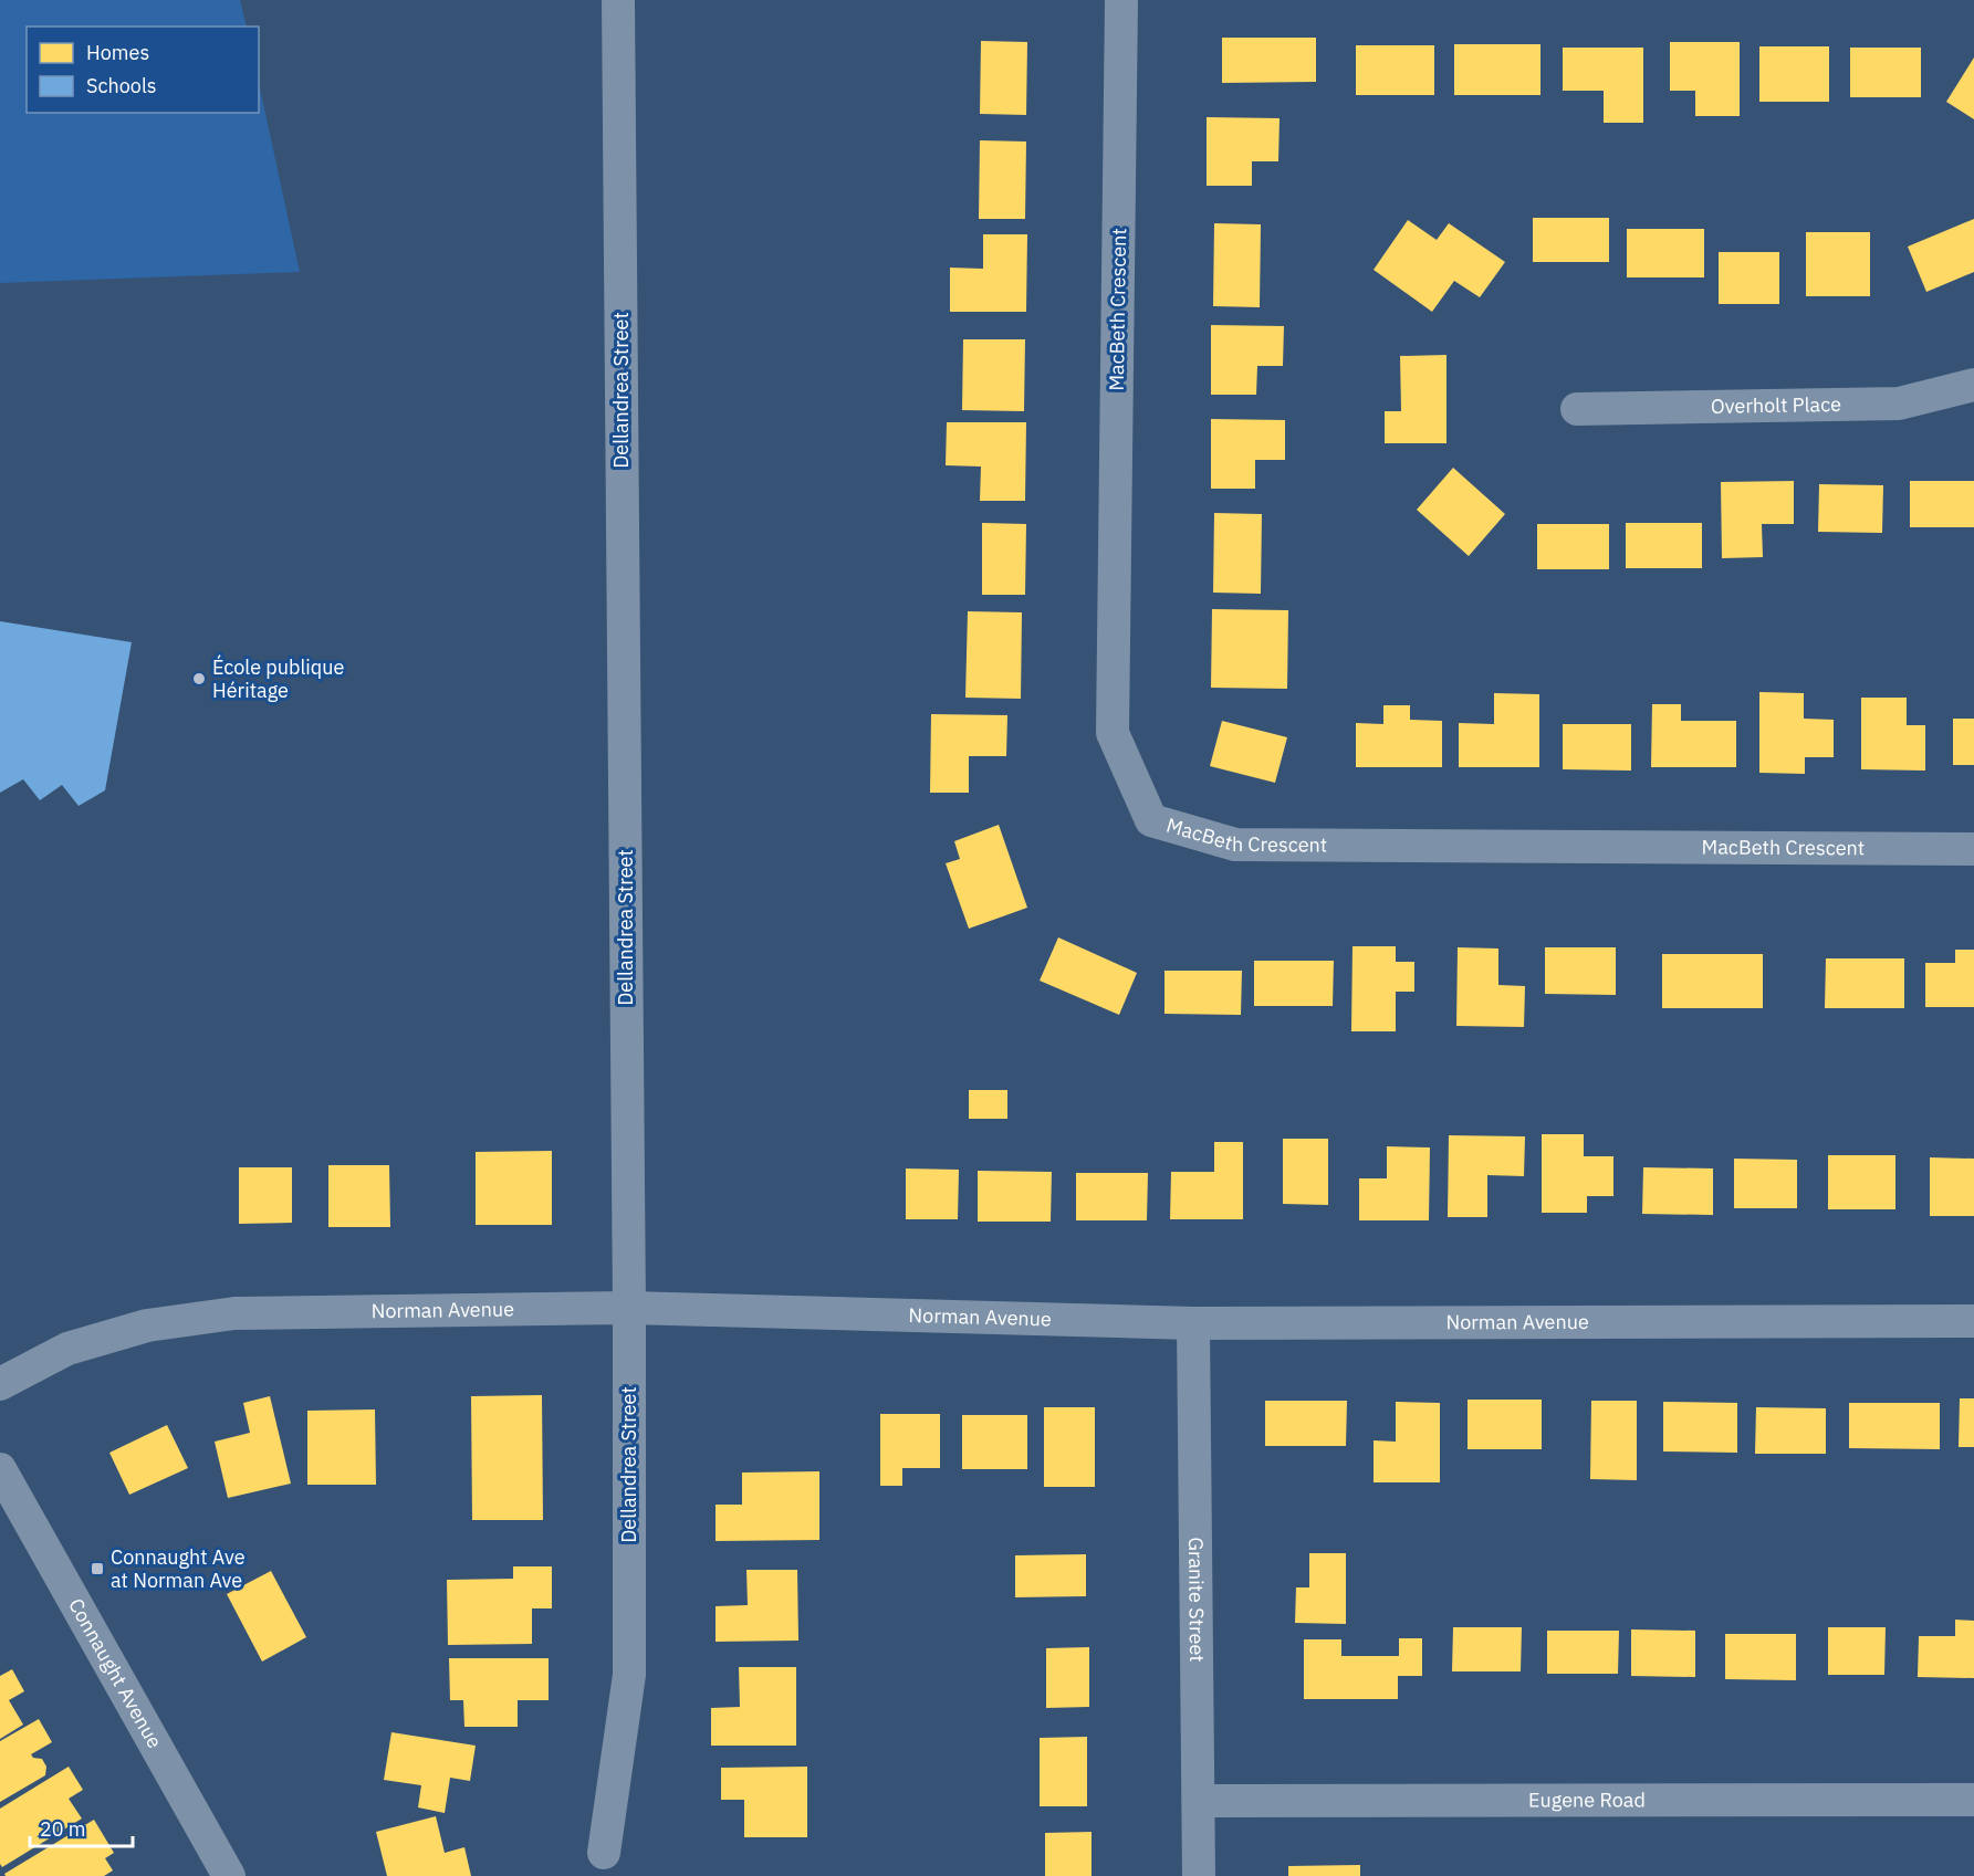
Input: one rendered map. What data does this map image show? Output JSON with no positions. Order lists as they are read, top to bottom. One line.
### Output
{"streets":{"street":["MacBeth Crescent","Dellandrea Street","Overholt Place","Norman Avenue","Granite Street","Connaught Avenue","Eugene Road"]},"crossings":[["Dellandrea Street","Norman Avenue"],["Norman Avenue","Granite Street"],["Granite Street","Eugene Road"]],"places":{"other":["École publique Héritage"],"transit":["Connaught Ave at Norman Ave"]},"legend":["Homes","Schools"],"scale_bar":"20 m"}
